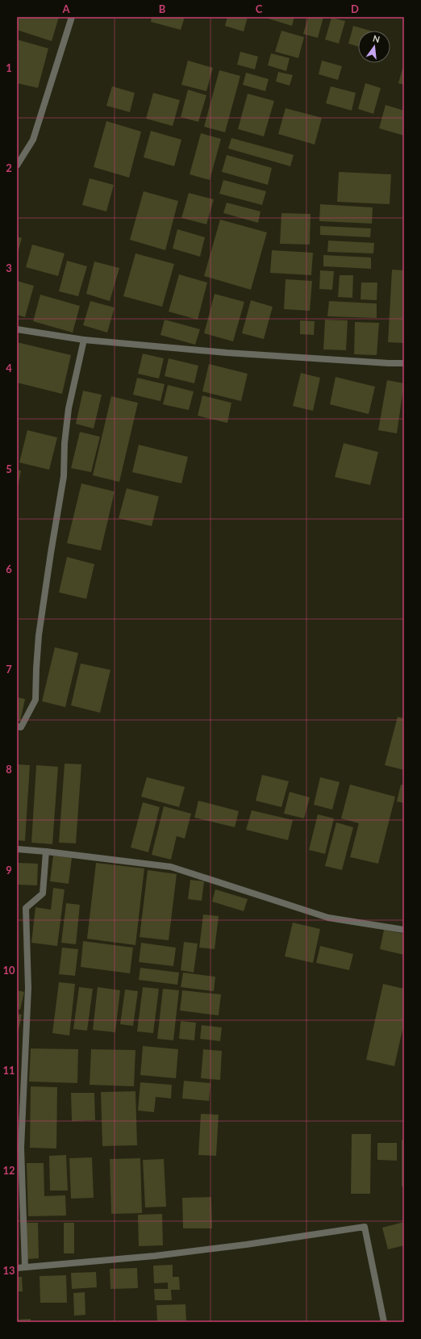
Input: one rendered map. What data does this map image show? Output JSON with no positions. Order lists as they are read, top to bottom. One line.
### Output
{"north":"top","grid":{"columns":["A","B","C","D"],"rows":["1","2","3","4","5","6","7","8","9","10","11","12","13"]}}
